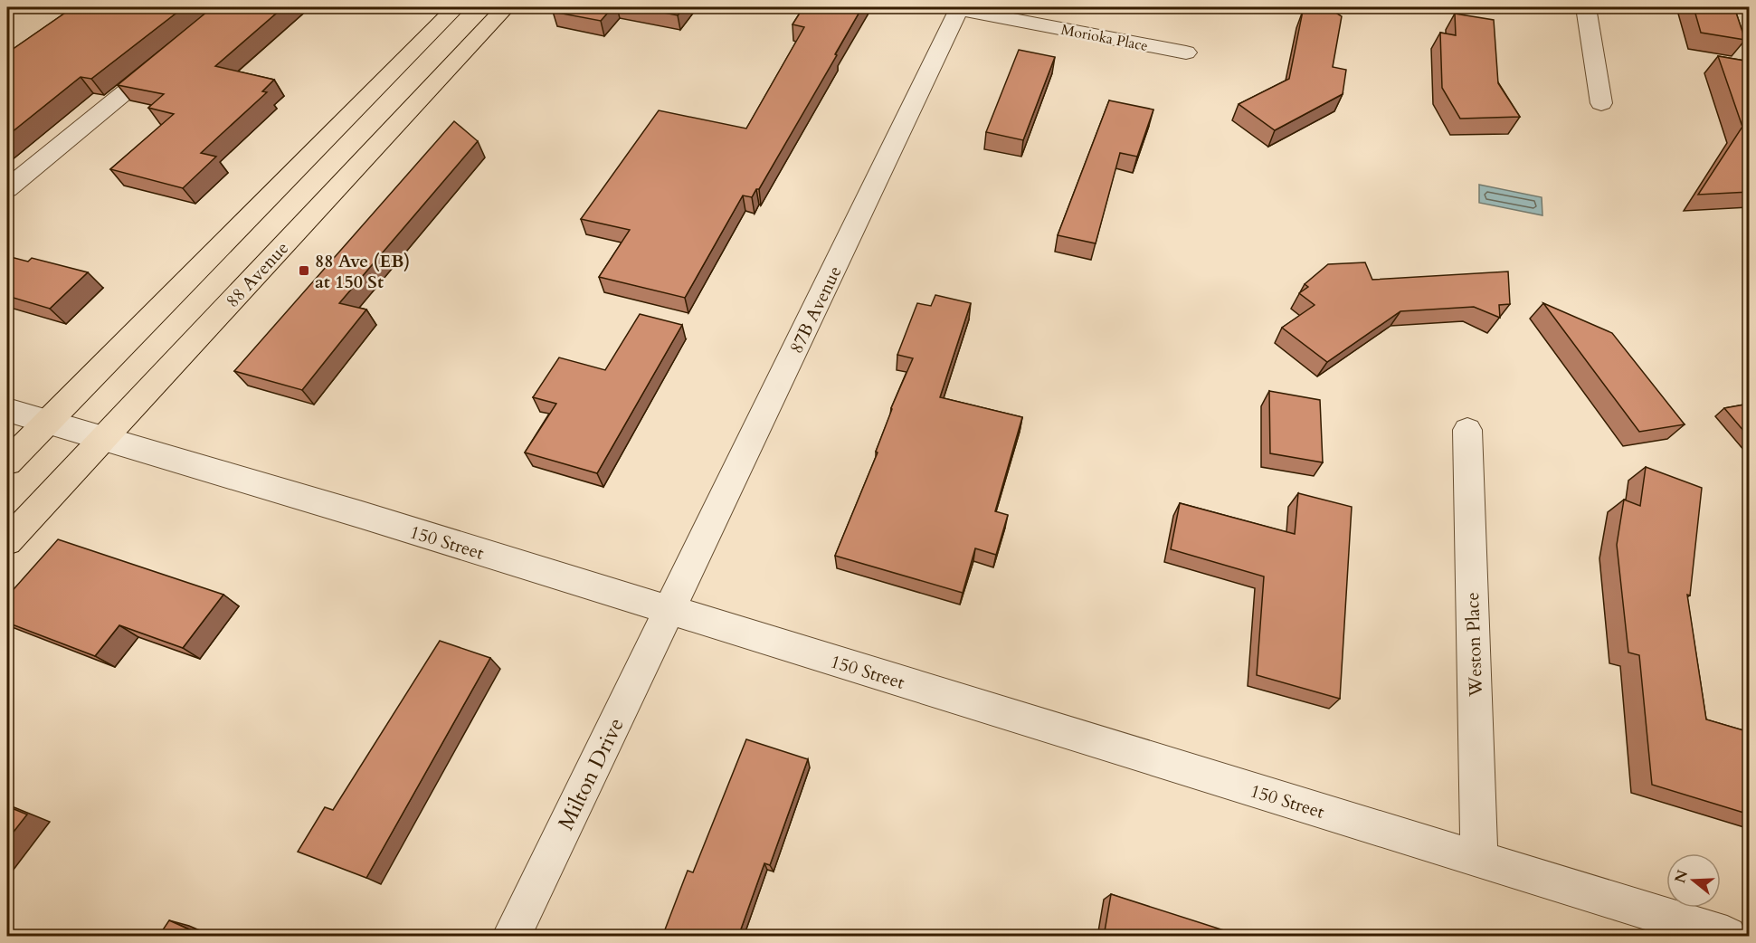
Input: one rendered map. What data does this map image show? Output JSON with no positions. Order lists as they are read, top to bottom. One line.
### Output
{"streets":{"main road":["88 Avenue"],"street":["Morioka Place","87B Avenue","150 Street","Weston Place","Milton Drive"]},"crossings":[["Morioka Place","87B Avenue"],["88 Avenue","150 Street"],["87B Avenue","150 Street"],["87B Avenue","Milton Drive"],["150 Street","Weston Place"],["150 Street","Milton Drive"]],"places":{"transit":["88 Ave (EB) at 150 St"]},"north":"left"}
